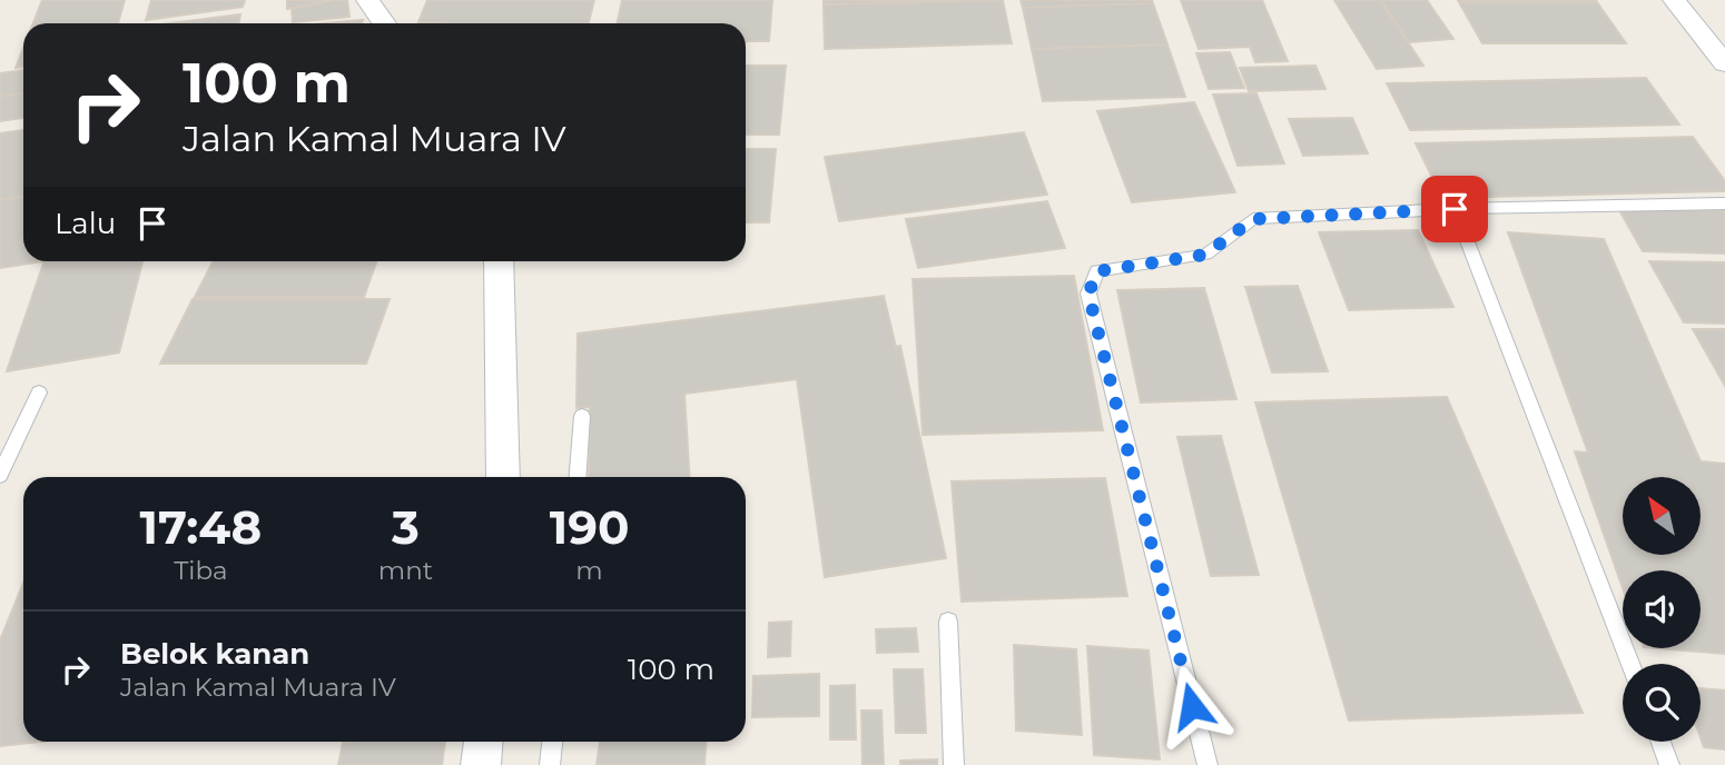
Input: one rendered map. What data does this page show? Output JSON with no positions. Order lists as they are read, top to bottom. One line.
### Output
{"north":"top left","page":{"turn":["100 m","Jalan Kamal Muara IV"],"then":"Lalu","eta":["17:48","Tiba","3","mnt","190","m"],"list":[{"name":"Belok kanan","note":"Jalan Kamal Muara IV","value":"100 m"}]}}
